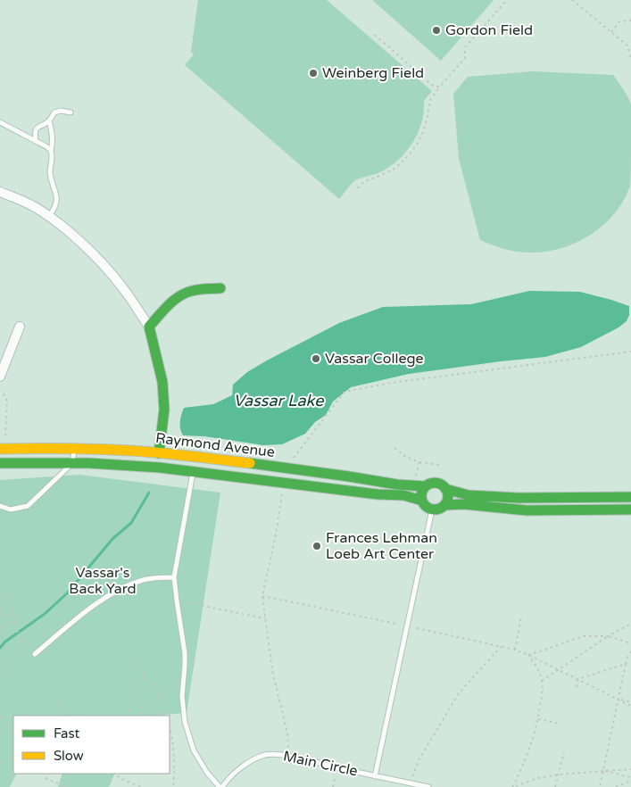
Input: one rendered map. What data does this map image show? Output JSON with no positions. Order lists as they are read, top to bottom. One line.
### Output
{"streets":{"main road":["Raymond Avenue"],"lane":["Main Circle"]},"water":["Vassar Lake"],"parks":["Vassar's Back Yard"],"places":["Gordon Field","Weinberg Field","Vassar College","Frances Lehman Loeb Art Center"],"legend":["Fast","Slow"]}
